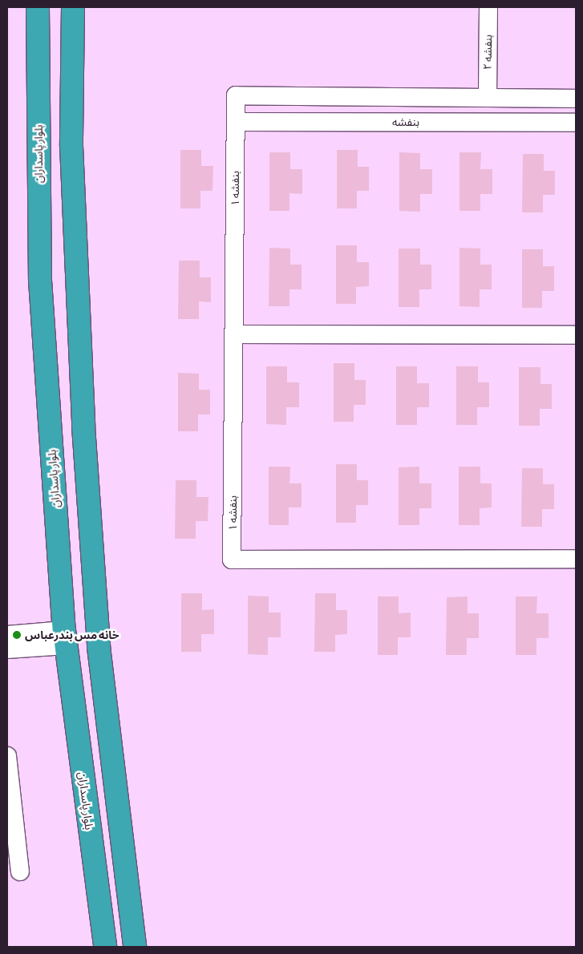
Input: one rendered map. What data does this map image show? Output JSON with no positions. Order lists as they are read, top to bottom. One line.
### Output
{"streets":{"highway":["بلوار پاسداران"],"street":["بنفشه ۲","بنفشه","بنفشه ۱"]},"crossings":[["بنفشه ۲","بنفشه ۱"],["بنفشه","بنفشه ۱"]],"places":["خانه مس بندرعباس"]}
